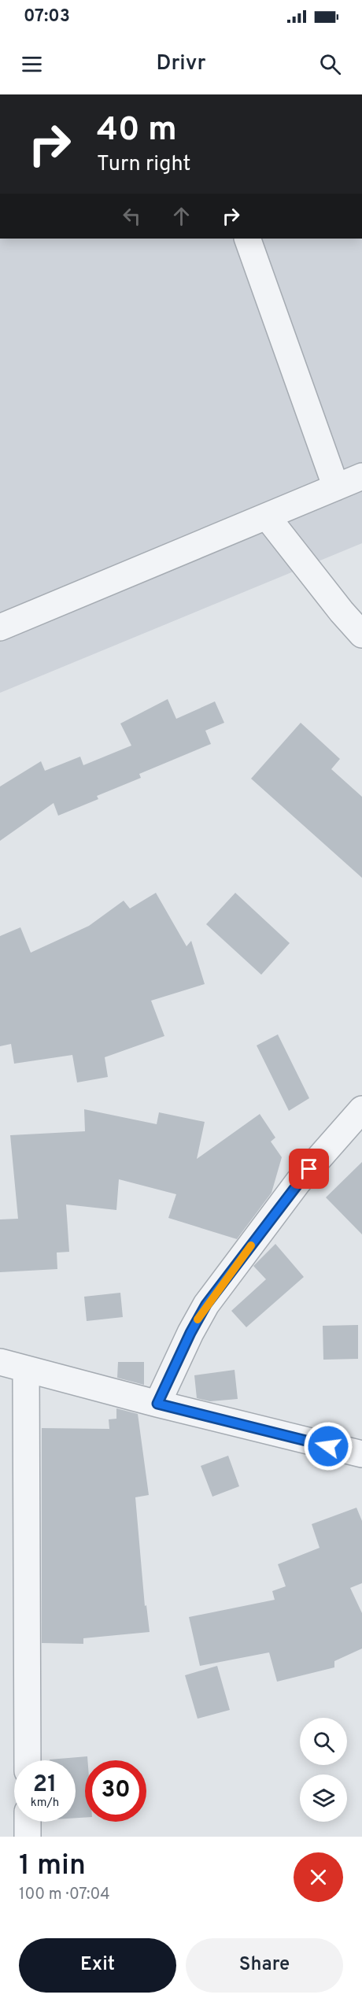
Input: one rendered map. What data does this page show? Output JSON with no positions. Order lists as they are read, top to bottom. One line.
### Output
{"page":{"status":"07:03","header":"Drivr","turn":["40 m","Turn right"],"speed":"21 km/h","limit":"30","heading":["1 min","100 m · 07:04"],"buttons":["Exit","Share"]}}
